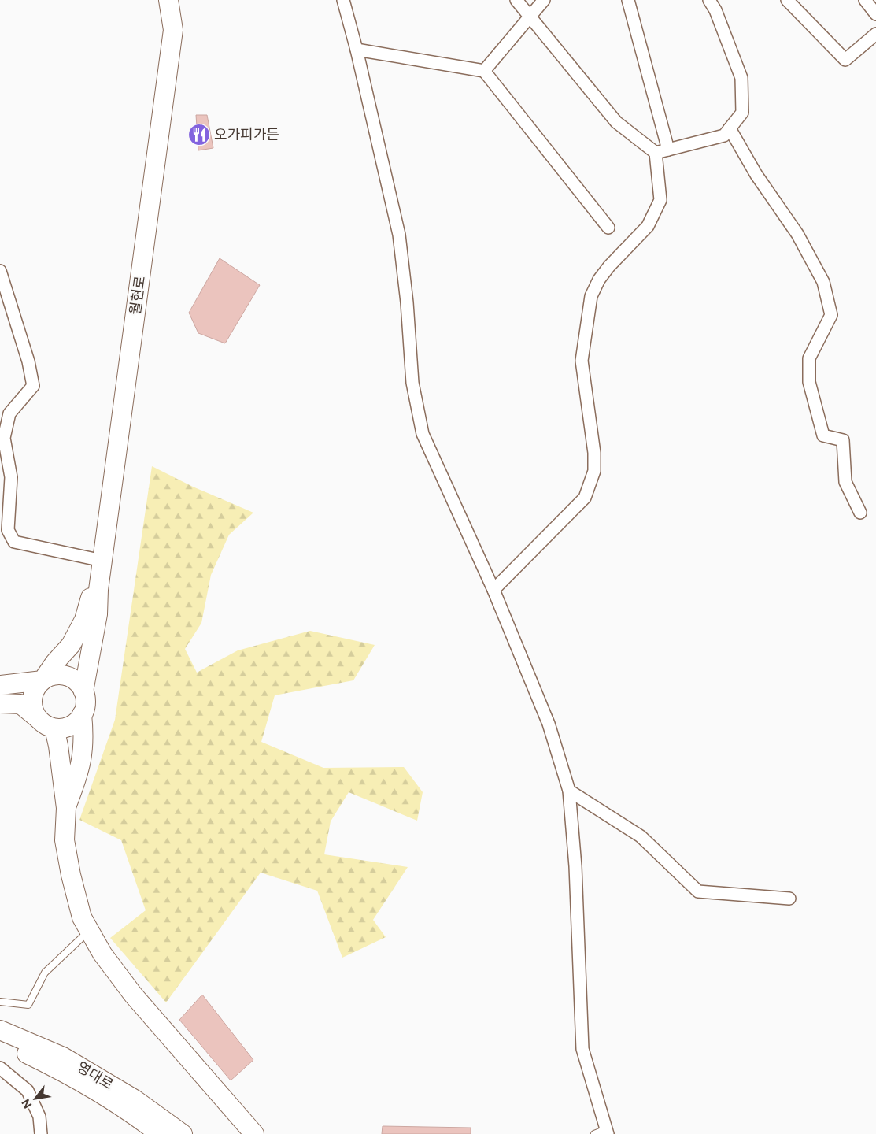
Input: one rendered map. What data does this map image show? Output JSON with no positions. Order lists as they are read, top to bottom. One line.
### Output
{"streets":{"main road":["월현로","영대로"]},"places":{"restaurant":["오가피가든"]},"north":"bottom left"}
